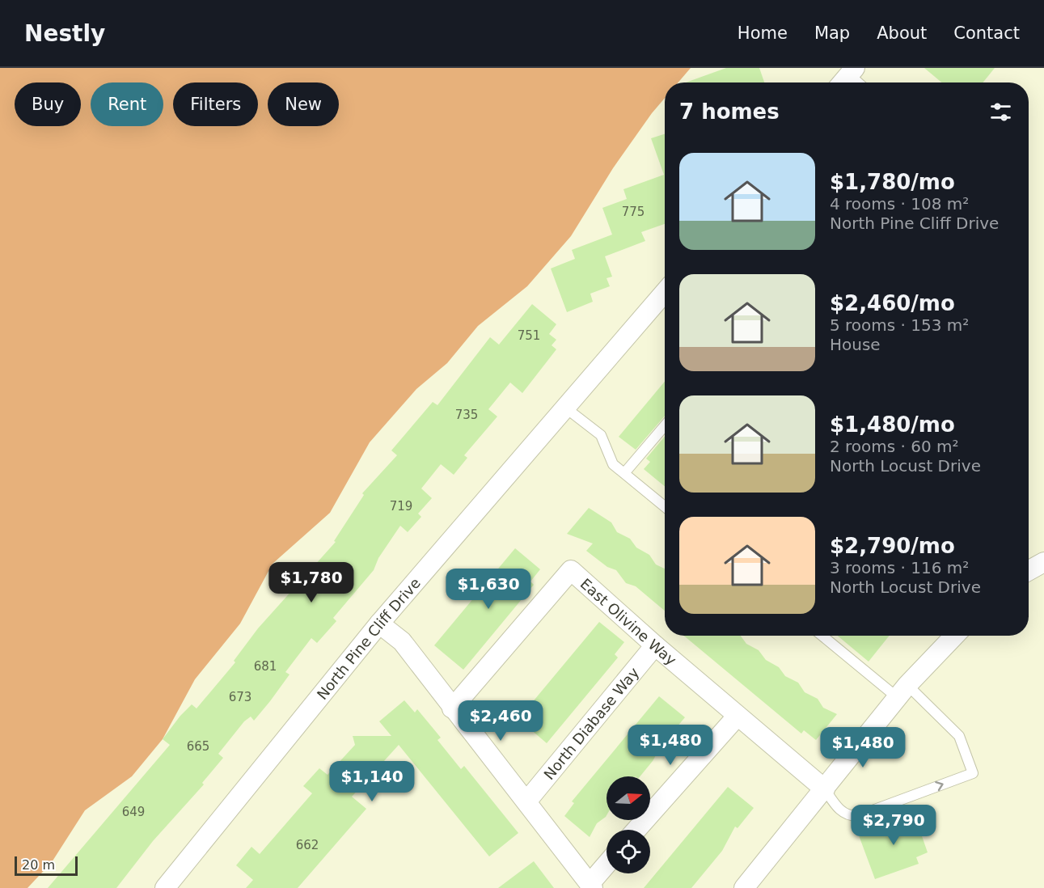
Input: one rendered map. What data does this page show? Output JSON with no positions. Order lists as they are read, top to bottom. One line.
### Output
{"streets":{"street":["East Olivine Way","North Pine Cliff Drive","North Diabase Way"]},"crossings":[["East Olivine Way","North Diabase Way"]],"house_numbers":["775","751","735","719","681","673","665","649","662"],"scale_bar":"20 m","north":"right","page":{"header":"Nestly","nav":["Home","Map","About","Contact"],"chip":["Buy","Rent","Filters","New"],"heading":"7 homes","list":[{"name":"$1,780/mo","note":"4 rooms · 108 m² · North Pine Cliff Drive"},{"name":"$2,460/mo","note":"5 rooms · 153 m² · House"},{"name":"$1,480/mo","note":"2 rooms · 60 m² · North Locust Drive"},{"name":"$2,790/mo","note":"3 rooms · 116 m² · North Locust Drive"}],"price":["$1,780","$1,630","$2,460","$1,480","$1,480","$1,140","$2,790"],"scale":"20 m"}}
